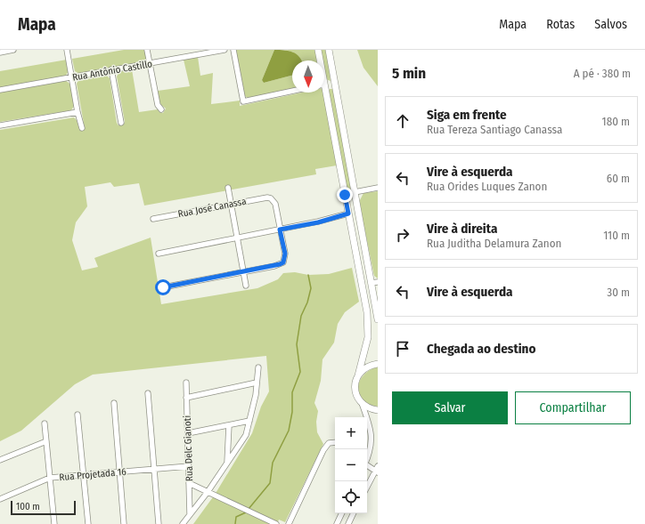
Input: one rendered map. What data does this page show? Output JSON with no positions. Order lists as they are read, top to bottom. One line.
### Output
{"streets":{"street":["Rua Antônio Castillo","Rua José Canassa","Rua Delc Gianoti","Rua Projetada 16"]},"crossings":[["Rua Delc Gianoti","Rua Projetada 16"]],"scale_bar":"100 m","north":"bottom","page":{"header":"Mapa","nav":["Mapa","Rotas","Salvos"],"heading":["5 min","A pé · 380 m"],"list":[["Siga em frente","Rua Tereza Santiago Canassa","180 m"],["Vire à esquerda","Rua Orides Luques Zanon","60 m"],["Vire à direita","Rua Juditha Delamura Zanon","110 m"],["Vire à esquerda","30 m"],"Chegada ao destino"],"buttons":["Salvar","Compartilhar"],"map_buttons":["+","−"],"scale":"100 m"}}
